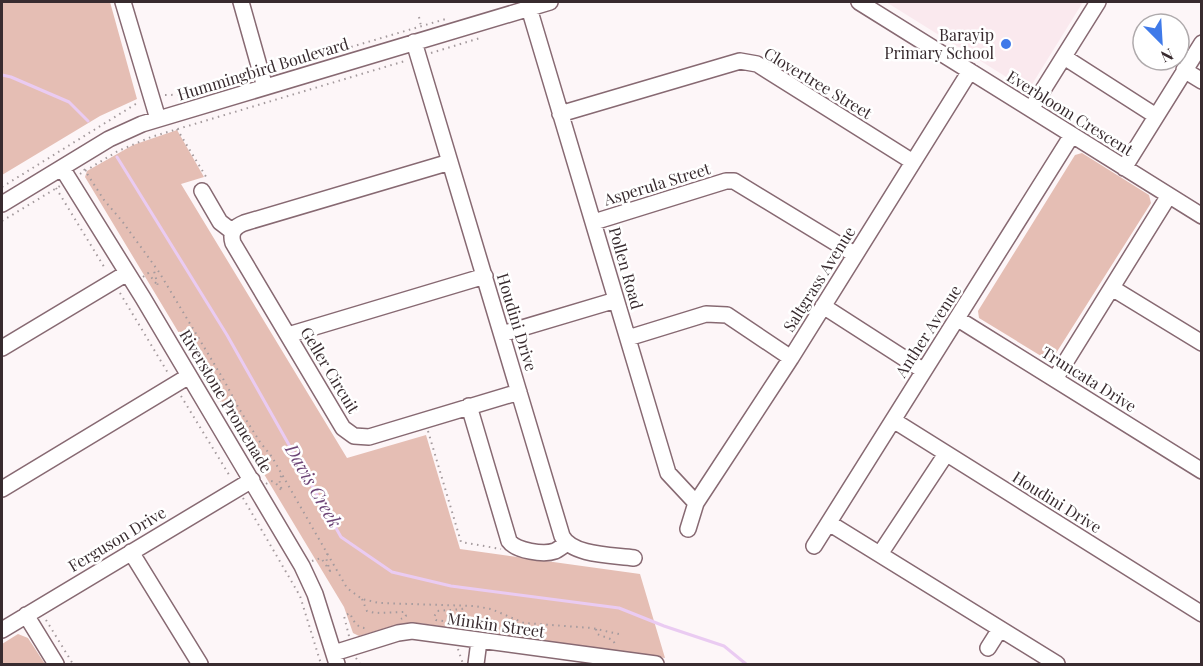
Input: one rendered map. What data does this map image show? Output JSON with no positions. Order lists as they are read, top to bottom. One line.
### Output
{"streets":{"street":["Hummingbird Boulevard","Clovertree Street","Everbloom Crescent","Asperula Street","Pollen Road","Saltgrass Avenue","Houdini Drive","Anther Avenue","Geller Circuit","Truncata Drive","Riverstone Promenade","Ferguson Drive","Minkin Street"]},"crossings":[["Hummingbird Boulevard","Pollen Road"],["Hummingbird Boulevard","Houdini Drive"],["Hummingbird Boulevard","Riverstone Promenade"],["Clovertree Street","Pollen Road"],["Clovertree Street","Saltgrass Avenue"],["Everbloom Crescent","Saltgrass Avenue"],["Everbloom Crescent","Anther Avenue"],["Asperula Street","Pollen Road"],["Asperula Street","Saltgrass Avenue"],["Pollen Road","Saltgrass Avenue"],["Houdini Drive","Anther Avenue"],["Houdini Drive","Geller Circuit"],["Anther Avenue","Truncata Drive"],["Riverstone Promenade","Ferguson Drive"],["Riverstone Promenade","Minkin Street"]],"water":["Davis Creek"],"places":["Barayip Primary School"],"north":"bottom right"}
